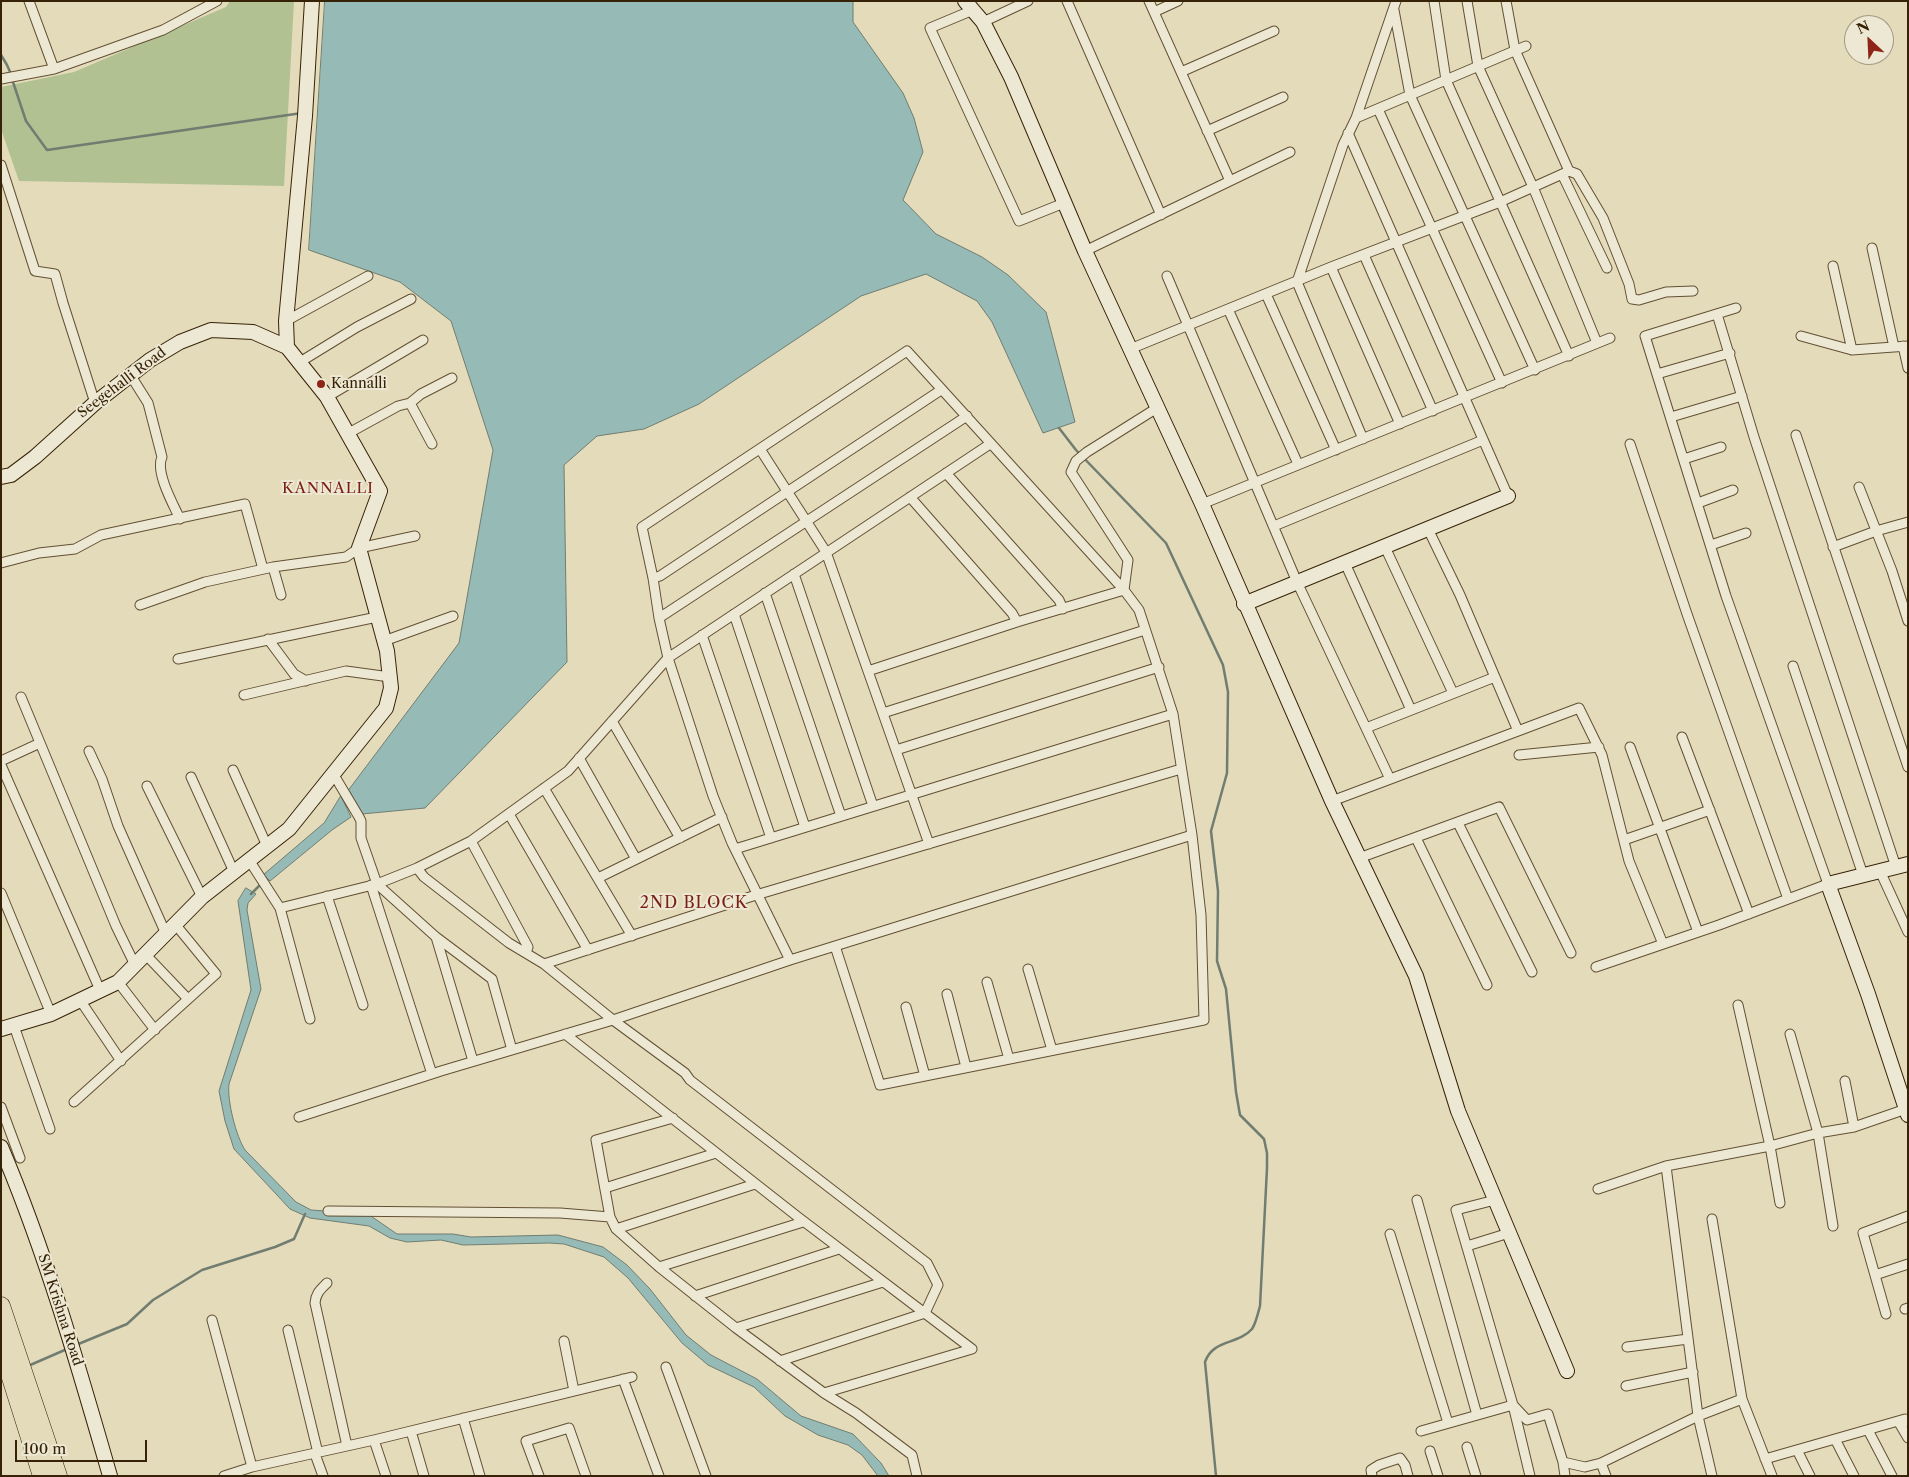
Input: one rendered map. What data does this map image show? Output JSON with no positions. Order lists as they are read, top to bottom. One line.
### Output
{"streets":{"street":["Seegehalli Road","SM Krishna Road"]},"districts":["KANNALLI","2ND BLOCK"],"places":["Kannalli"],"scale_bar":"100 m","north":"top left"}
